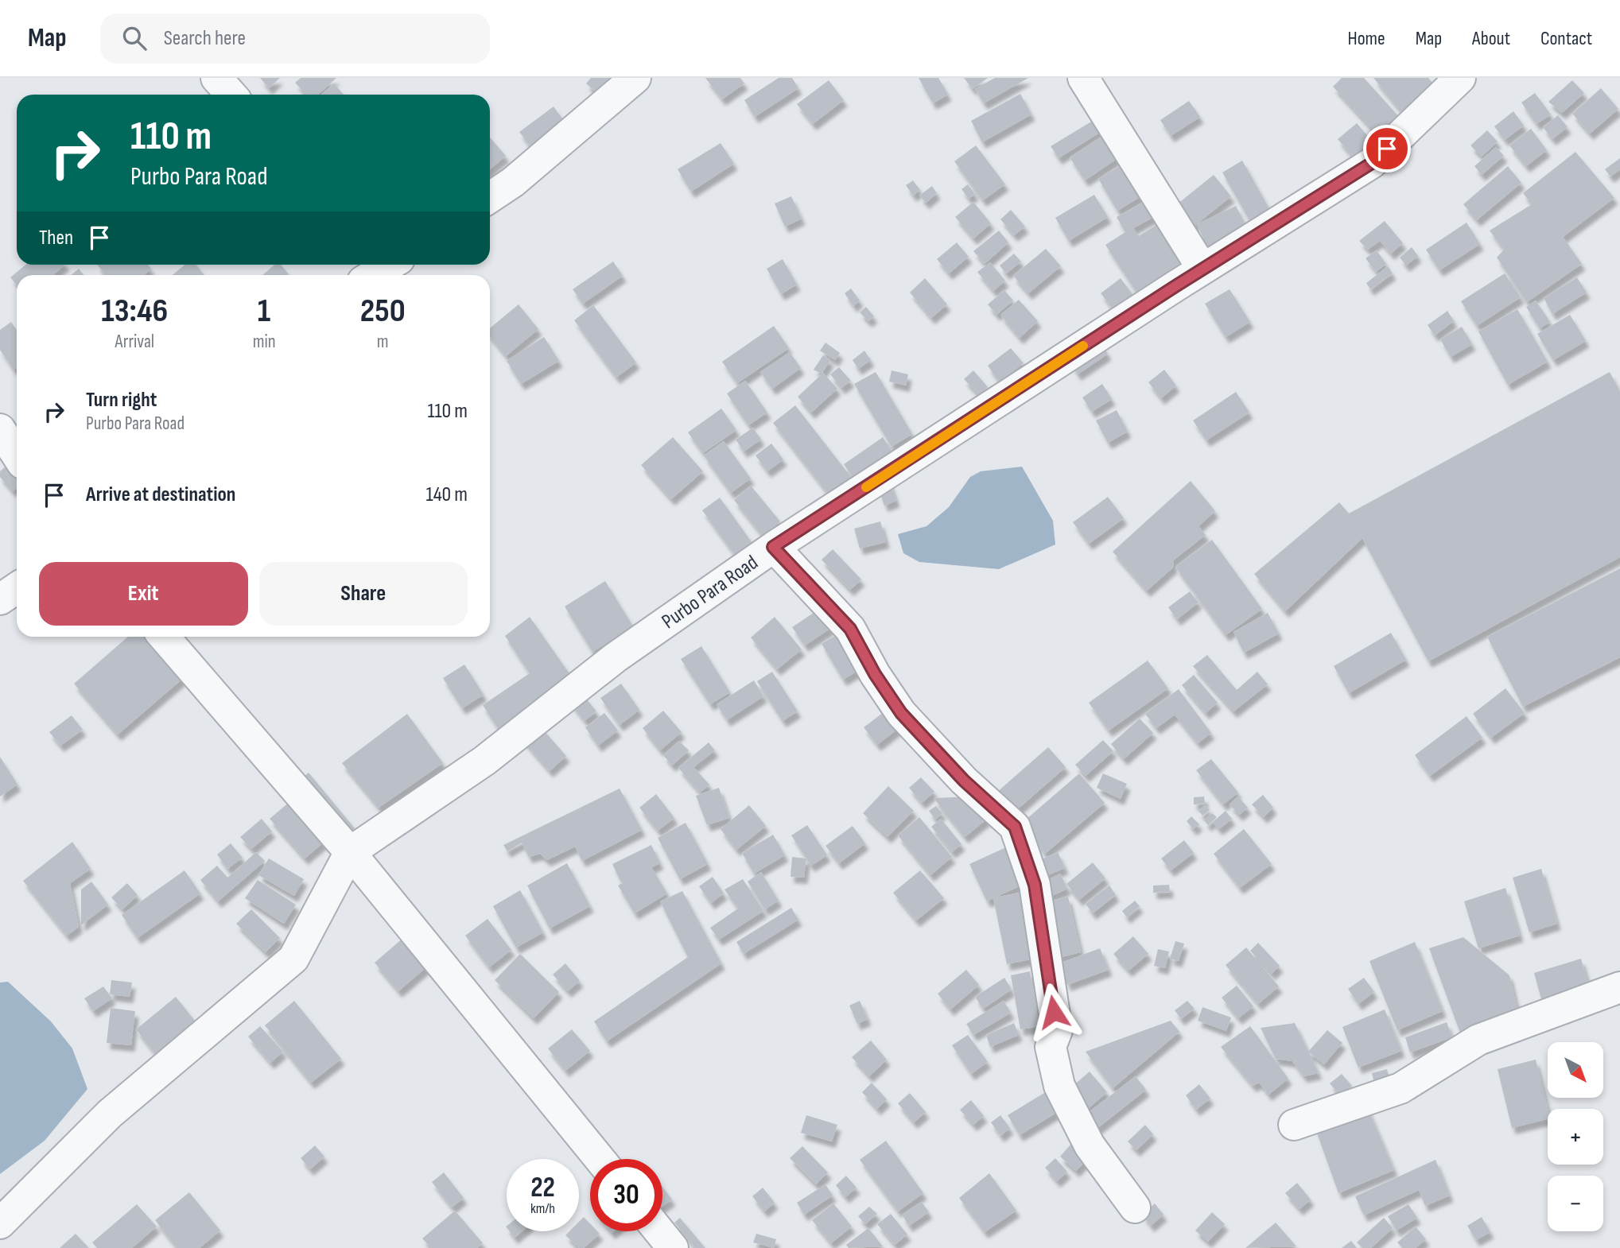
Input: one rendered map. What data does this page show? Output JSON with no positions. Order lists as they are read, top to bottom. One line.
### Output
{"streets":{"street":["Purbo Para Road"]},"north":"bottom right","page":{"header":"Map","search":"Search here","nav":["Home","Map","About","Contact"],"turn":["110 m","Purbo Para Road"],"then":"Then","eta":["13:46","Arrival","1","min","250","m"],"list":[{"name":"Turn right","note":"Purbo Para Road","value":"110 m"},{"name":"Arrive at destination","value":"140 m"}],"buttons":["Exit","Share"],"map_buttons":["+","−"],"speed":"22 km/h","limit":"30"}}
